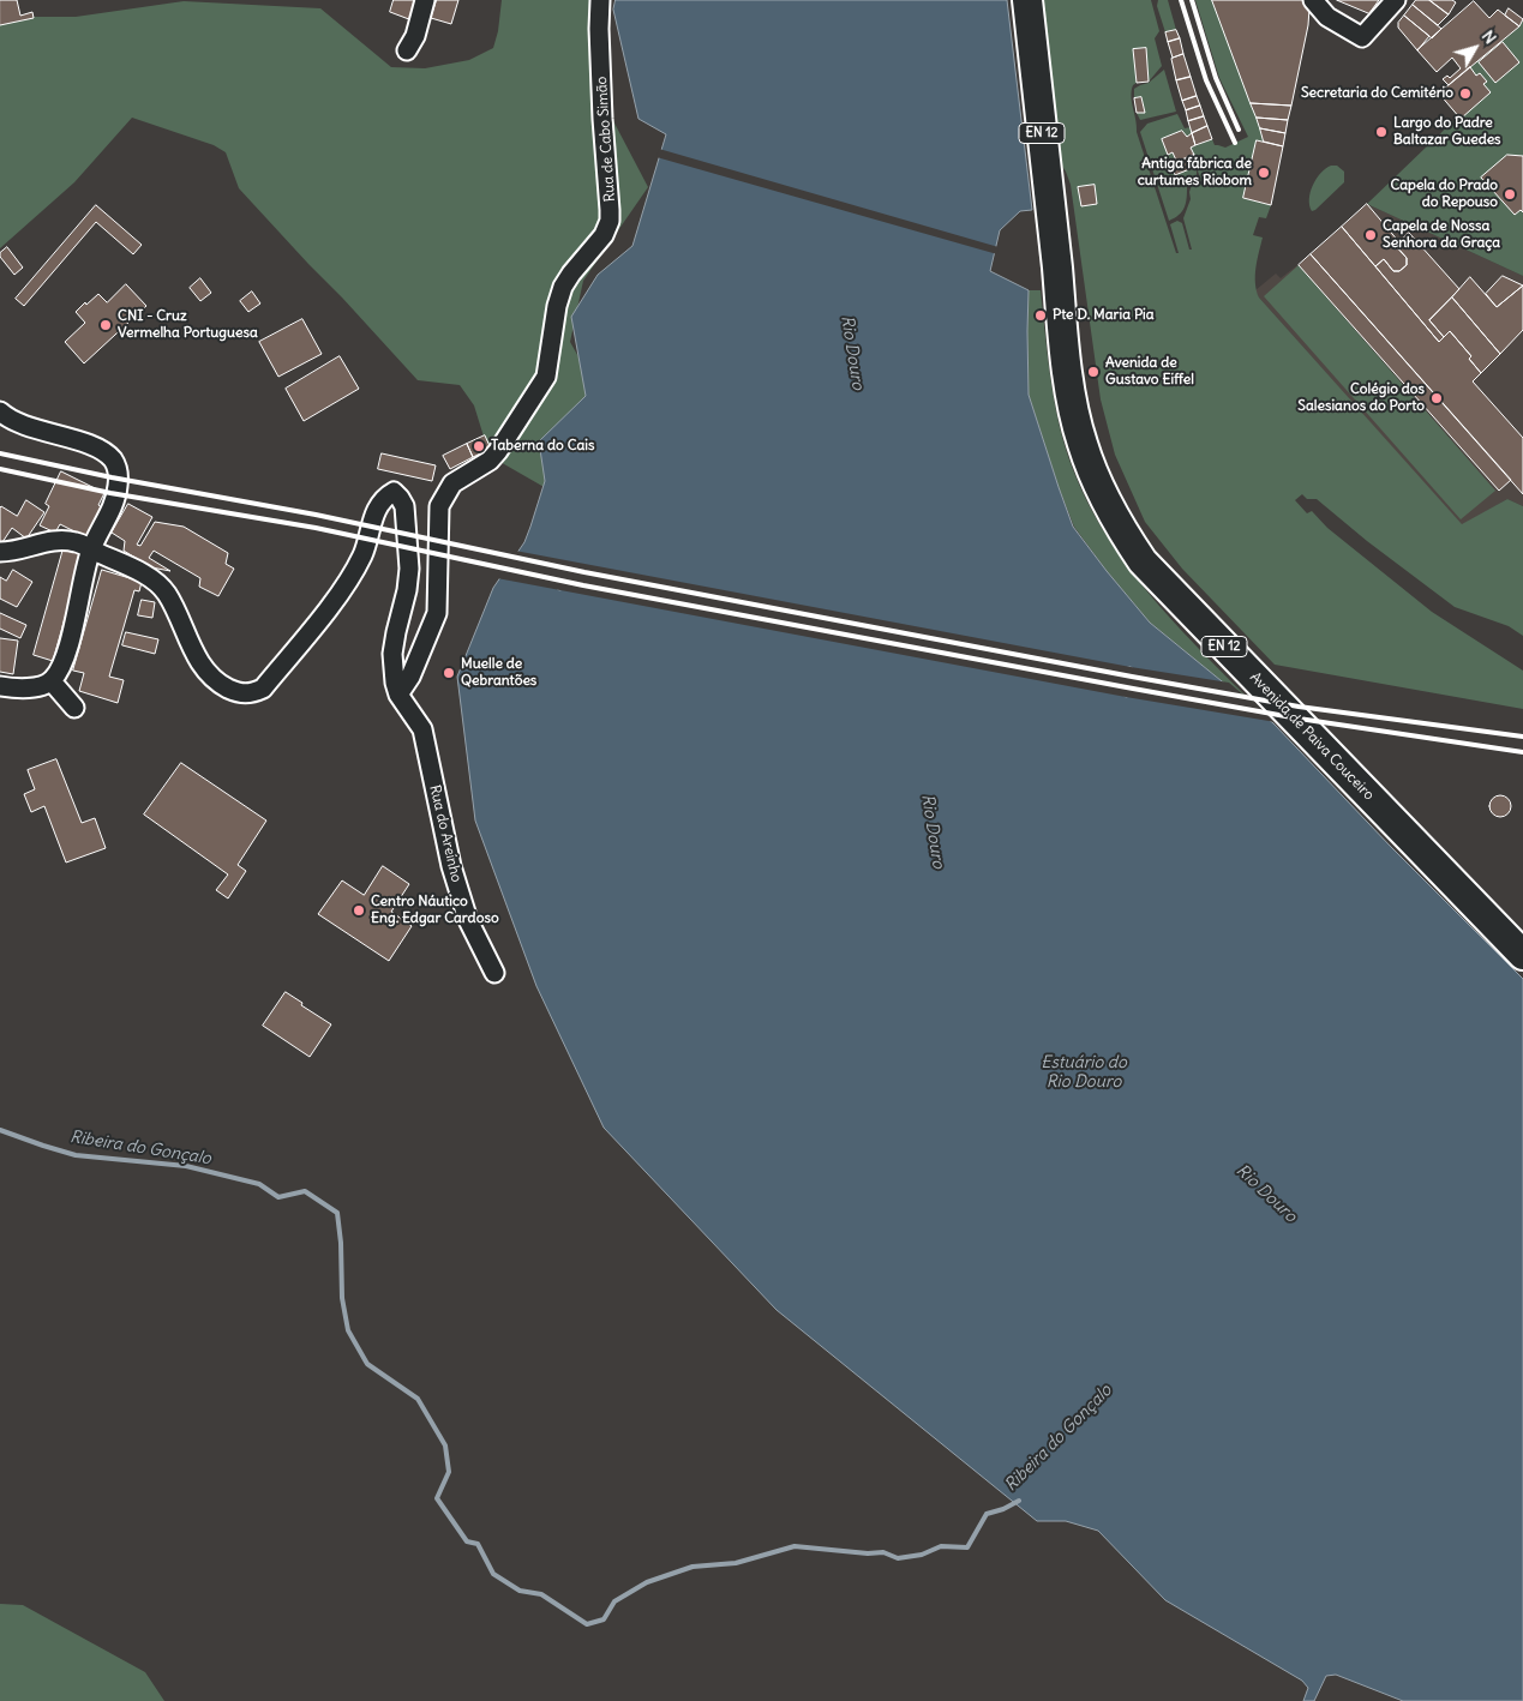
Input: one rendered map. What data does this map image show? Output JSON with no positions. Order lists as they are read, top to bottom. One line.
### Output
{"streets":{"main road":["EN 12","Avenida de Paiva Couceiro"],"street":["Rua de Cabo Simão","Rua do Areínho"]},"crossings":[["Rua de Cabo Simão","Rua do Areínho"]],"water":["Rio Douro","Estuário do Rio Douro","Ribeira do Gonçalo"],"places":["Secretaria do Cemitério","Largo do Padre Baltazar Guedes","Antiga fábrica de curtumes Riobom","Capela do Prado do Repouso","Capela de Nossa Senhora da Graça","Pte D. Maria Pia","CNI - Cruz Vermelha Portuguesa","Avenida de Gustavo Eiffel","Colégio dos Salesianos do Porto","Taberna do Cais","Muelle de Qebrantões","Centro Náutico Eng. Edgar Cardoso"],"north":"top right"}
